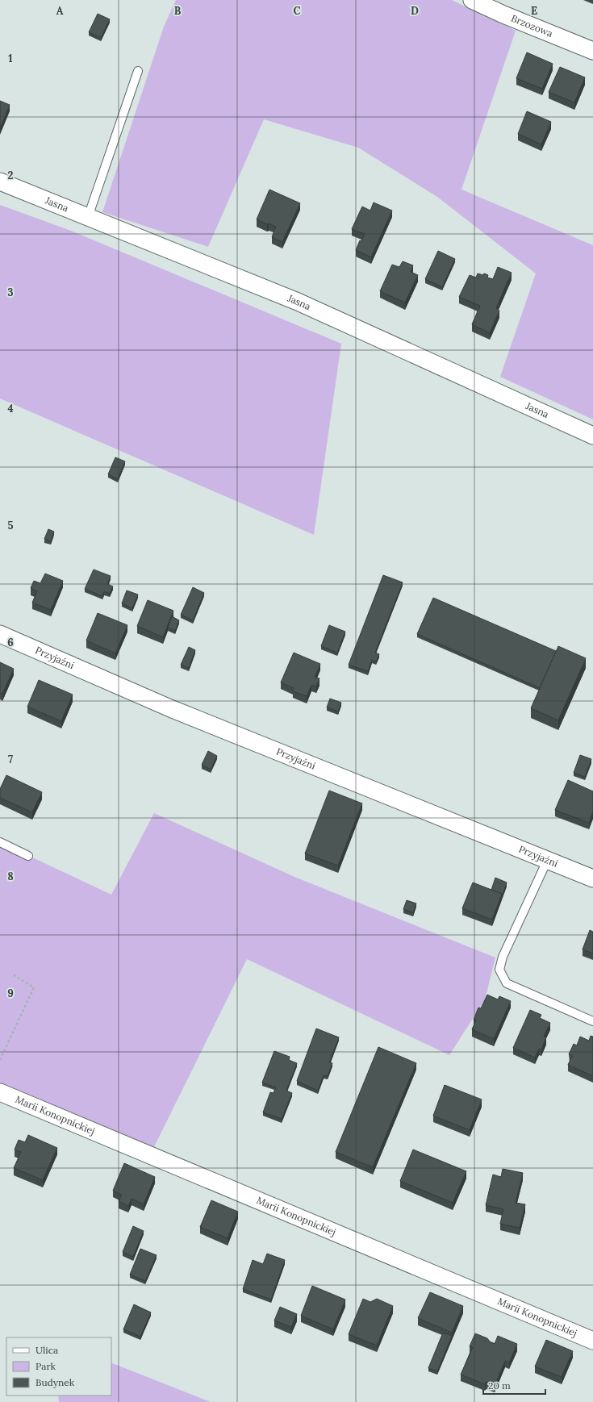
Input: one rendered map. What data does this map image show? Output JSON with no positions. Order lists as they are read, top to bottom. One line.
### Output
{"streets":{"street":["Brzozowa","Jasna","Przyjaźni","Marii Konopnickiej"]},"legend":["Ulica","Park","Budynek"],"scale_bar":"20 m","grid":{"columns":["A","B","C","D","E"],"rows":["1","2","3","4","5","6","7","8","9"]}}
